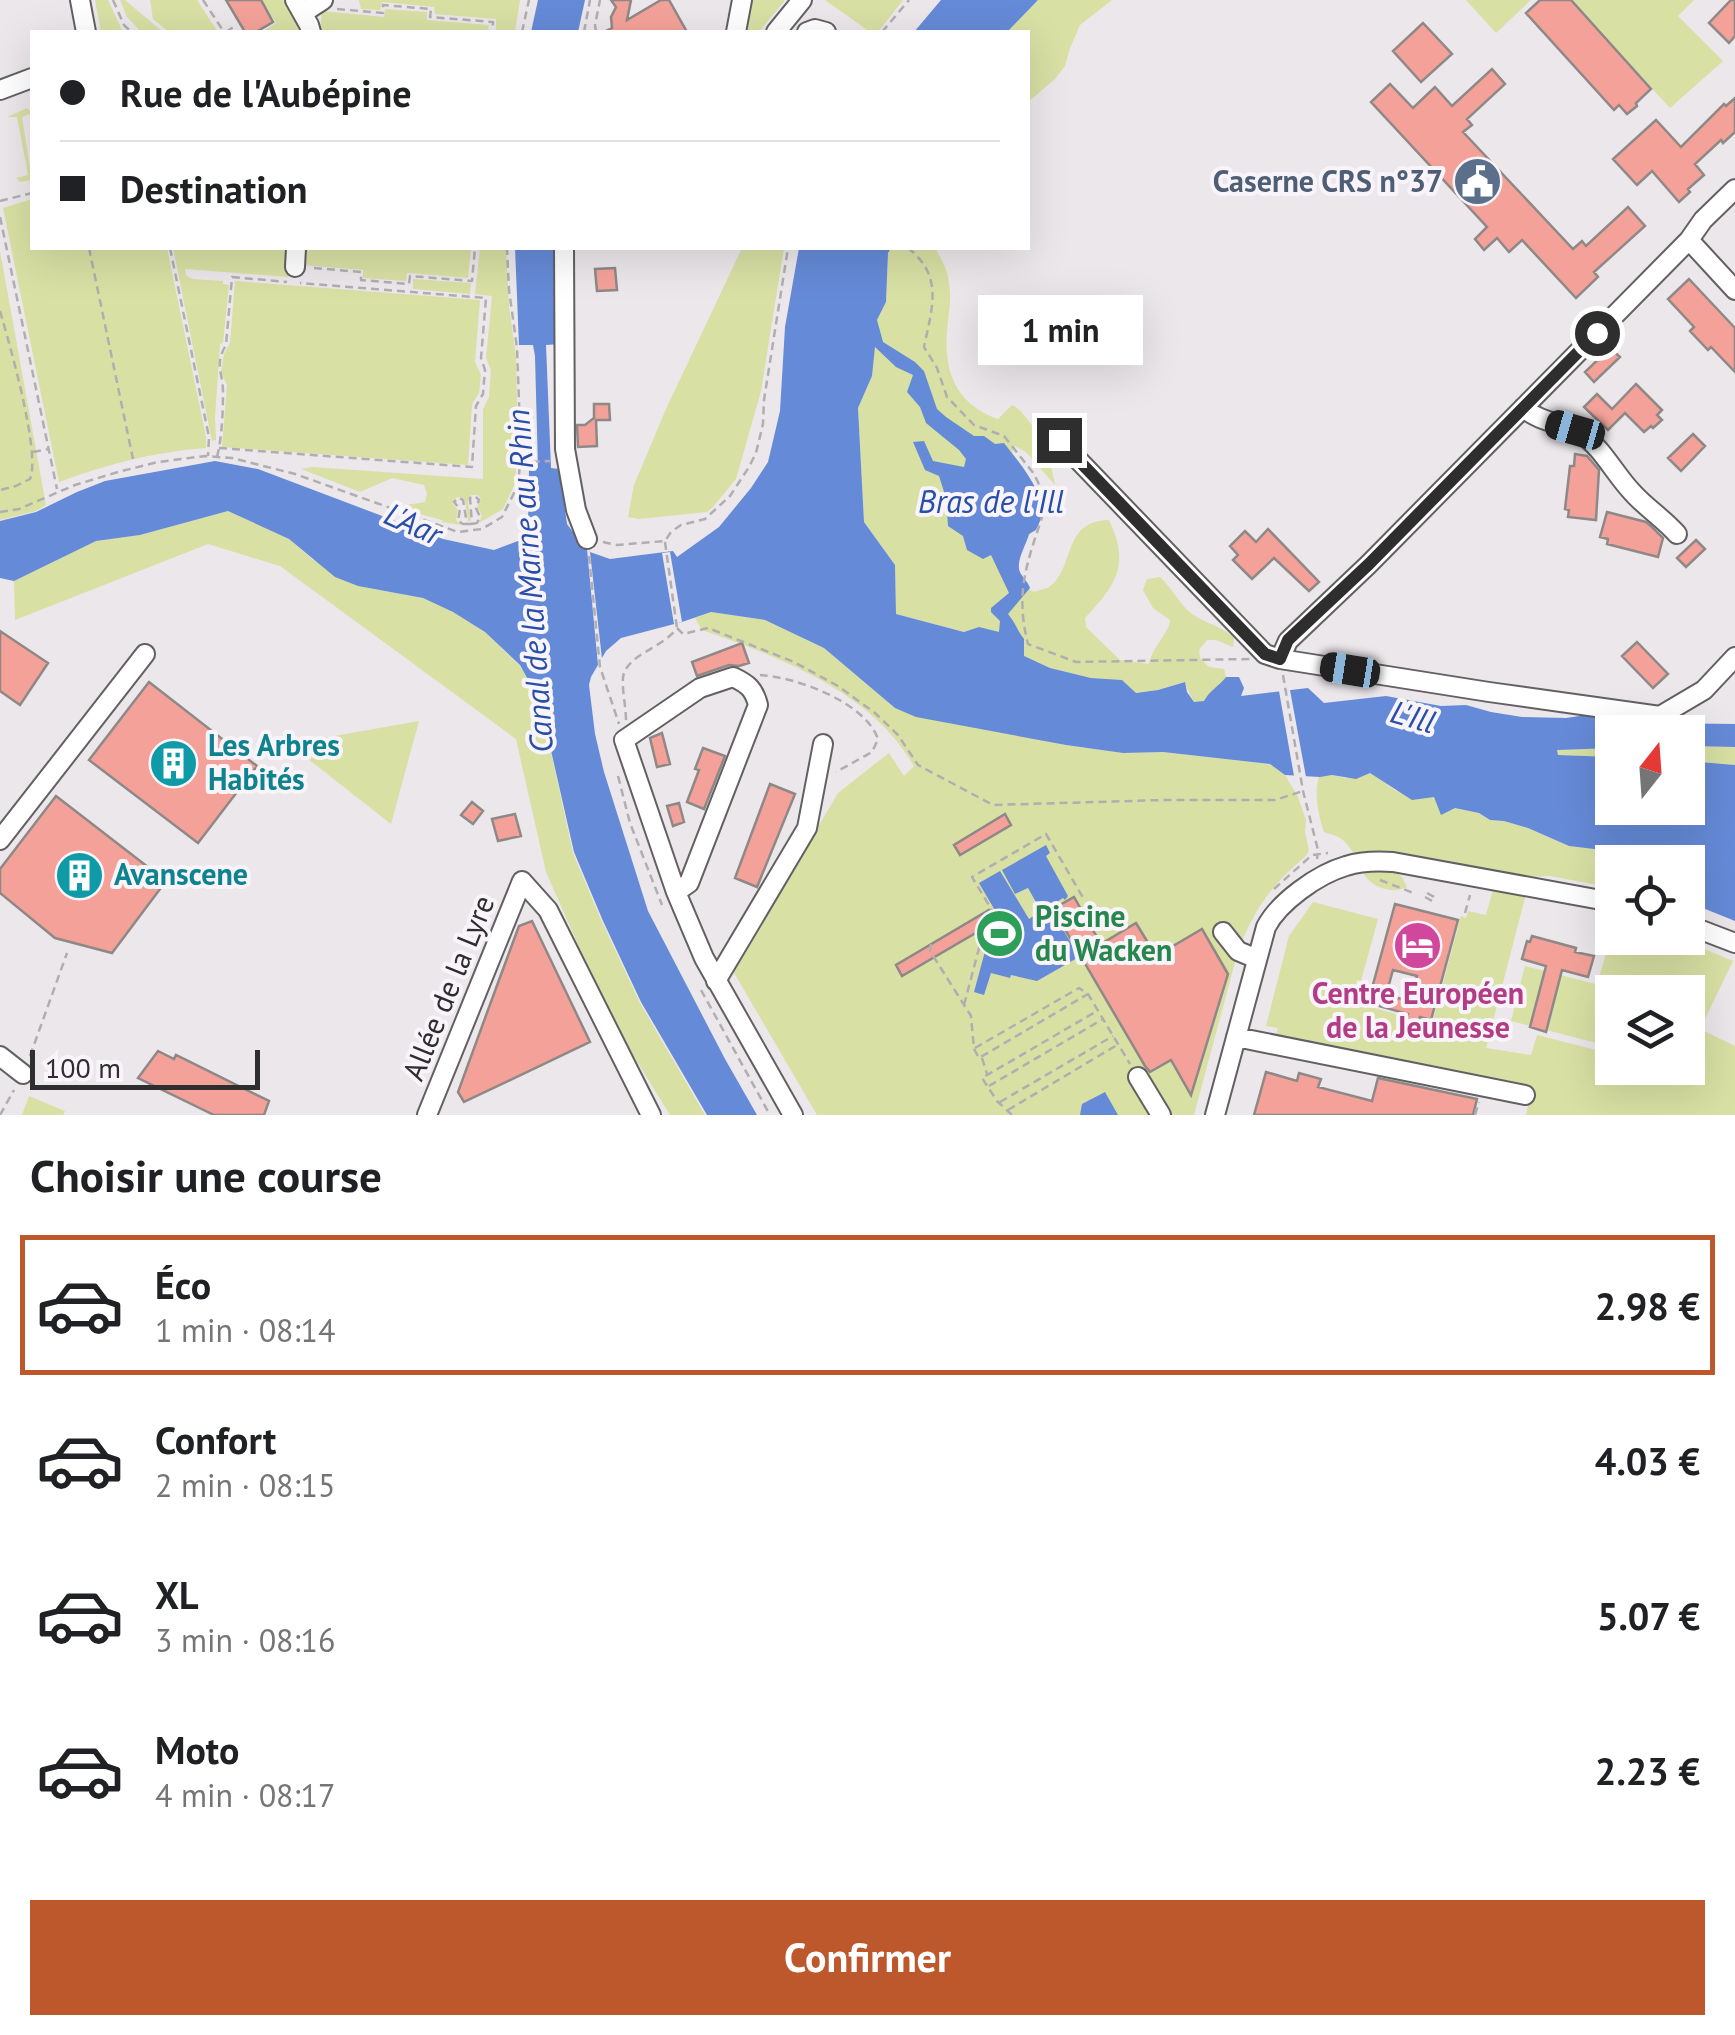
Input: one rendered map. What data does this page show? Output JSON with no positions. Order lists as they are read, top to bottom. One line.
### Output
{"streets":{"street":["Allée de la Lyre"]},"water":["Bras de l'Ill","L'Aar","Canal de la Marne au Rhin","L'Ill"],"places":{"public building":["Caserne CRS n°37"],"building":["Les Arbres Habités","Avanscene"],"sports":["Piscine du Wacken"],"hotel":["Centre Européen de la Jeunesse"]},"scale_bar":"100 m","north":"top","page":{"banner":["Rue de l'Aubépine","Destination"],"bubble":"1 min","scale":"100 m","heading":"Choisir une course","list":[{"name":"Éco","note":"1 min · 08:14","value":"2.98 €"},{"name":"Confort","note":"2 min · 08:15","value":"4.03 €"},{"name":"XL","note":"3 min · 08:16","value":"5.07 €"},{"name":"Moto","note":"4 min · 08:17","value":"2.23 €"}],"buttons":"Confirmer"}}
